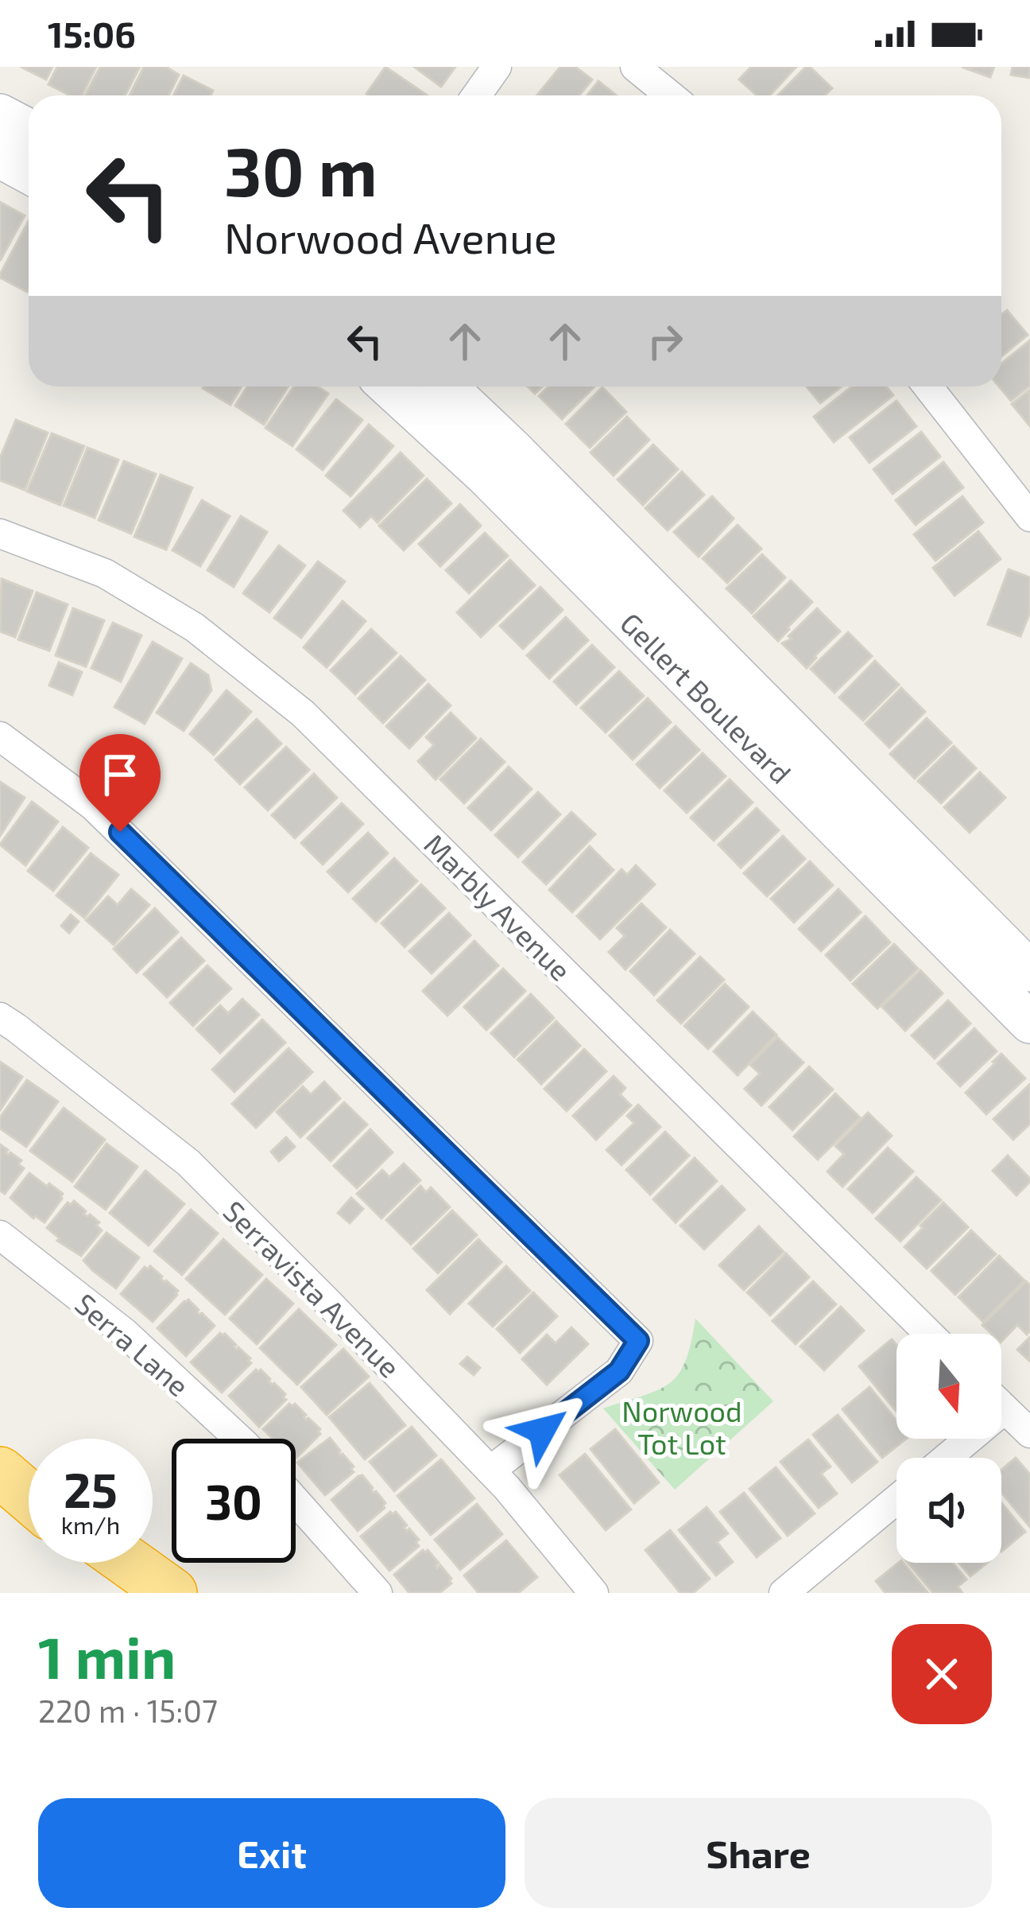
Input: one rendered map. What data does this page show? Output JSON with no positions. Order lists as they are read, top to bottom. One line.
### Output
{"streets":{"main road":["Gellert Boulevard"],"street":["Marbly Avenue","Serravista Avenue","Serra Lane"]},"parks":["Norwood Tot Lot"],"north":"bottom","page":{"status":"15:06","turn":["30 m","Norwood Avenue"],"speed":"25 km/h","limit":"30","heading":["1 min","220 m · 15:07"],"buttons":["Exit","Share"]}}
